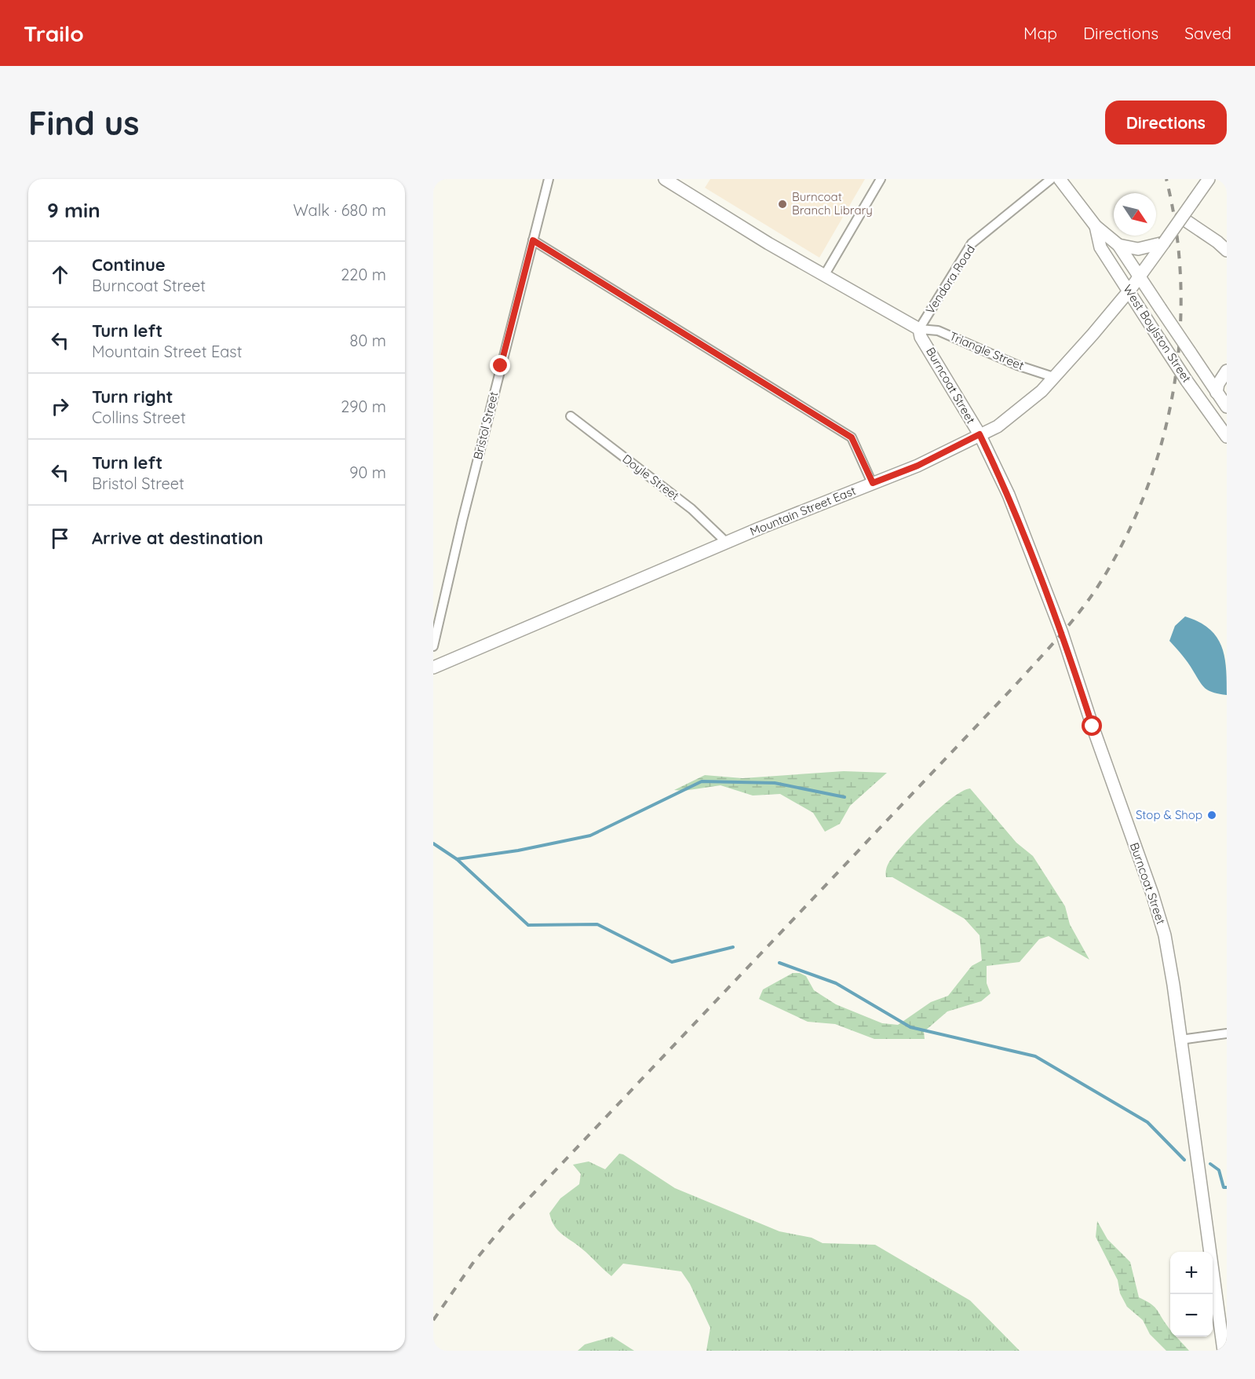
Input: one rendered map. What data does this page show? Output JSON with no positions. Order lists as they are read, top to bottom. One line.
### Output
{"streets":{"main road":["West Boylston Street","Burncoat Street","Mountain Street East"],"street":["Vendora Road","Triangle Street","Bristol Street","Doyle Street"]},"crossings":[["Vendora Road","Triangle Street"],["Vendora Road","Burncoat Street"],["West Boylston Street","Mountain Street East"],["Triangle Street","Burncoat Street"],["Triangle Street","Mountain Street East"],["Burncoat Street","Mountain Street East"],["Doyle Street","Mountain Street East"]],"places":["Burncoat Branch Library","Stop & Shop"],"north":"bottom right","page":{"header":"Trailo","nav":["Map","Directions","Saved"],"buttons":"Directions","title":"Find us","heading":["9 min","Walk · 680 m"],"list":[["Continue","Burncoat Street","220 m"],["Turn left","Mountain Street East","80 m"],["Turn right","Collins Street","290 m"],["Turn left","Bristol Street","90 m"],"Arrive at destination"],"map_buttons":["+","−"]}}
